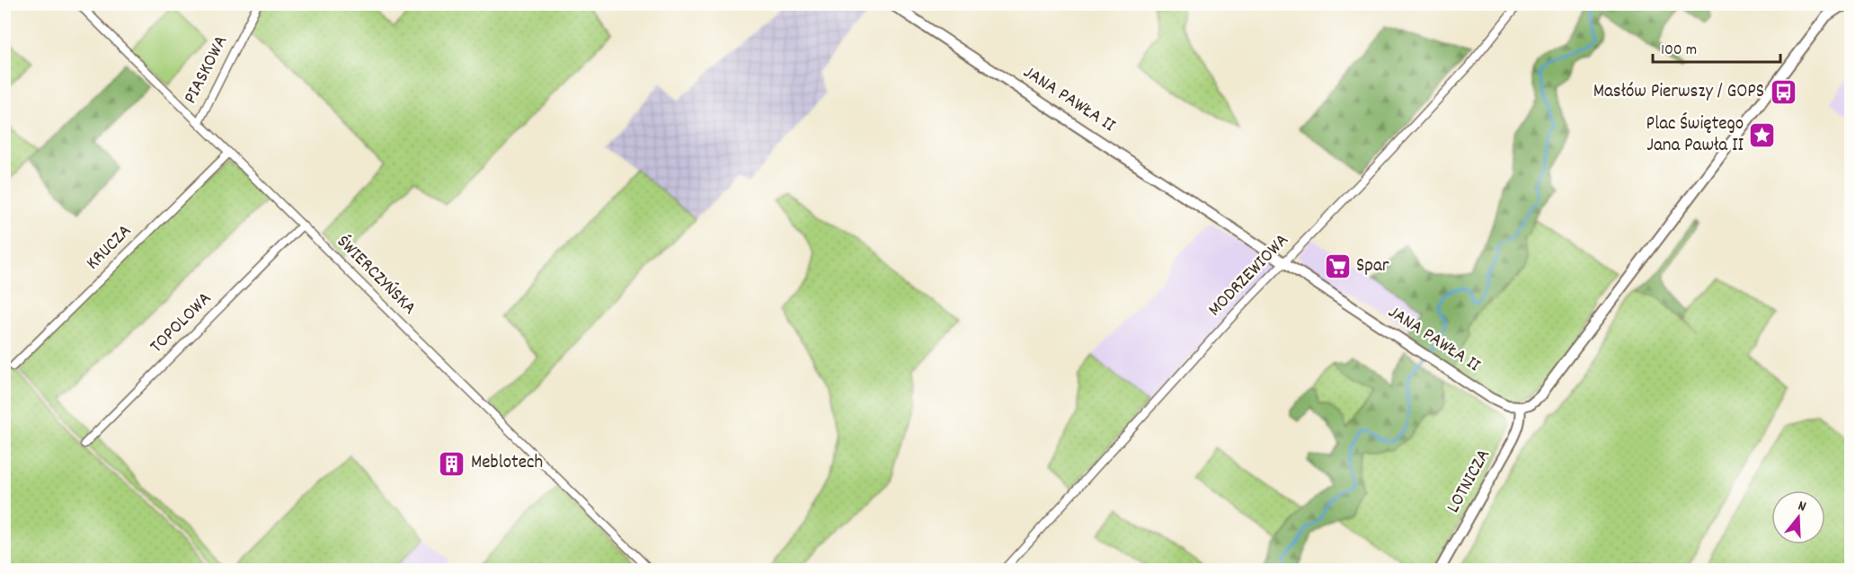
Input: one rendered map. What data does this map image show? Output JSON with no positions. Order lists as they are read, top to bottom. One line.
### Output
{"streets":{"main road":["JANA PAWŁA II","LOTNICZA"],"street":["PIASKOWA","KRUCZA","ŚWIERCZYŃSKA","MODRZEWIOWA","TOPOLOWA"]},"crossings":[["PIASKOWA","ŚWIERCZYŃSKA"],["JANA PAWŁA II","MODRZEWIOWA"],["JANA PAWŁA II","LOTNICZA"],["KRUCZA","ŚWIERCZYŃSKA"],["ŚWIERCZYŃSKA","TOPOLOWA"]],"places":{"bus stop":["Masłów Pierwszy / GOPS"],"place":["Plac Świętego Jana Pawła II"],"supermarket":["Spar"],"building":["Meblotech"]},"scale_bar":"100 m","north":"top"}
